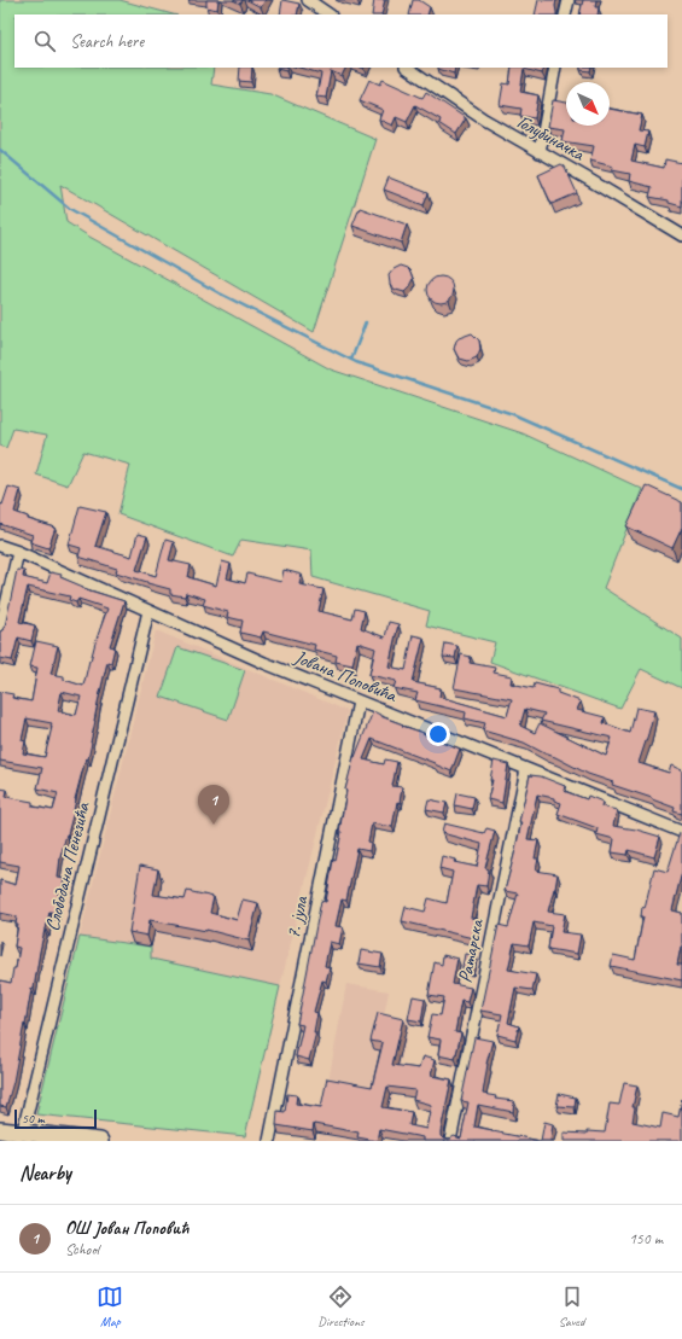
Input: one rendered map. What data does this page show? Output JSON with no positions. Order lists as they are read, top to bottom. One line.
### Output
{"streets":{"street":["Голубиначка","Јована Поповића","Слободана Пенезића","7. јула","Ратарска"]},"crossings":[["Јована Поповића","Слободана Пенезића"],["Јована Поповића","7. јула"],["Јована Поповића","Ратарска"]],"scale_bar":"50 m","north":"bottom right","page":{"search":"Search here","pins":"1","scale":"50 m","heading":"Nearby","list":[{"mark":"1","name":"ОШ Јован Поповић","note":"School","value":"150 m"}],"nav":["Map","Directions","Saved"]}}
